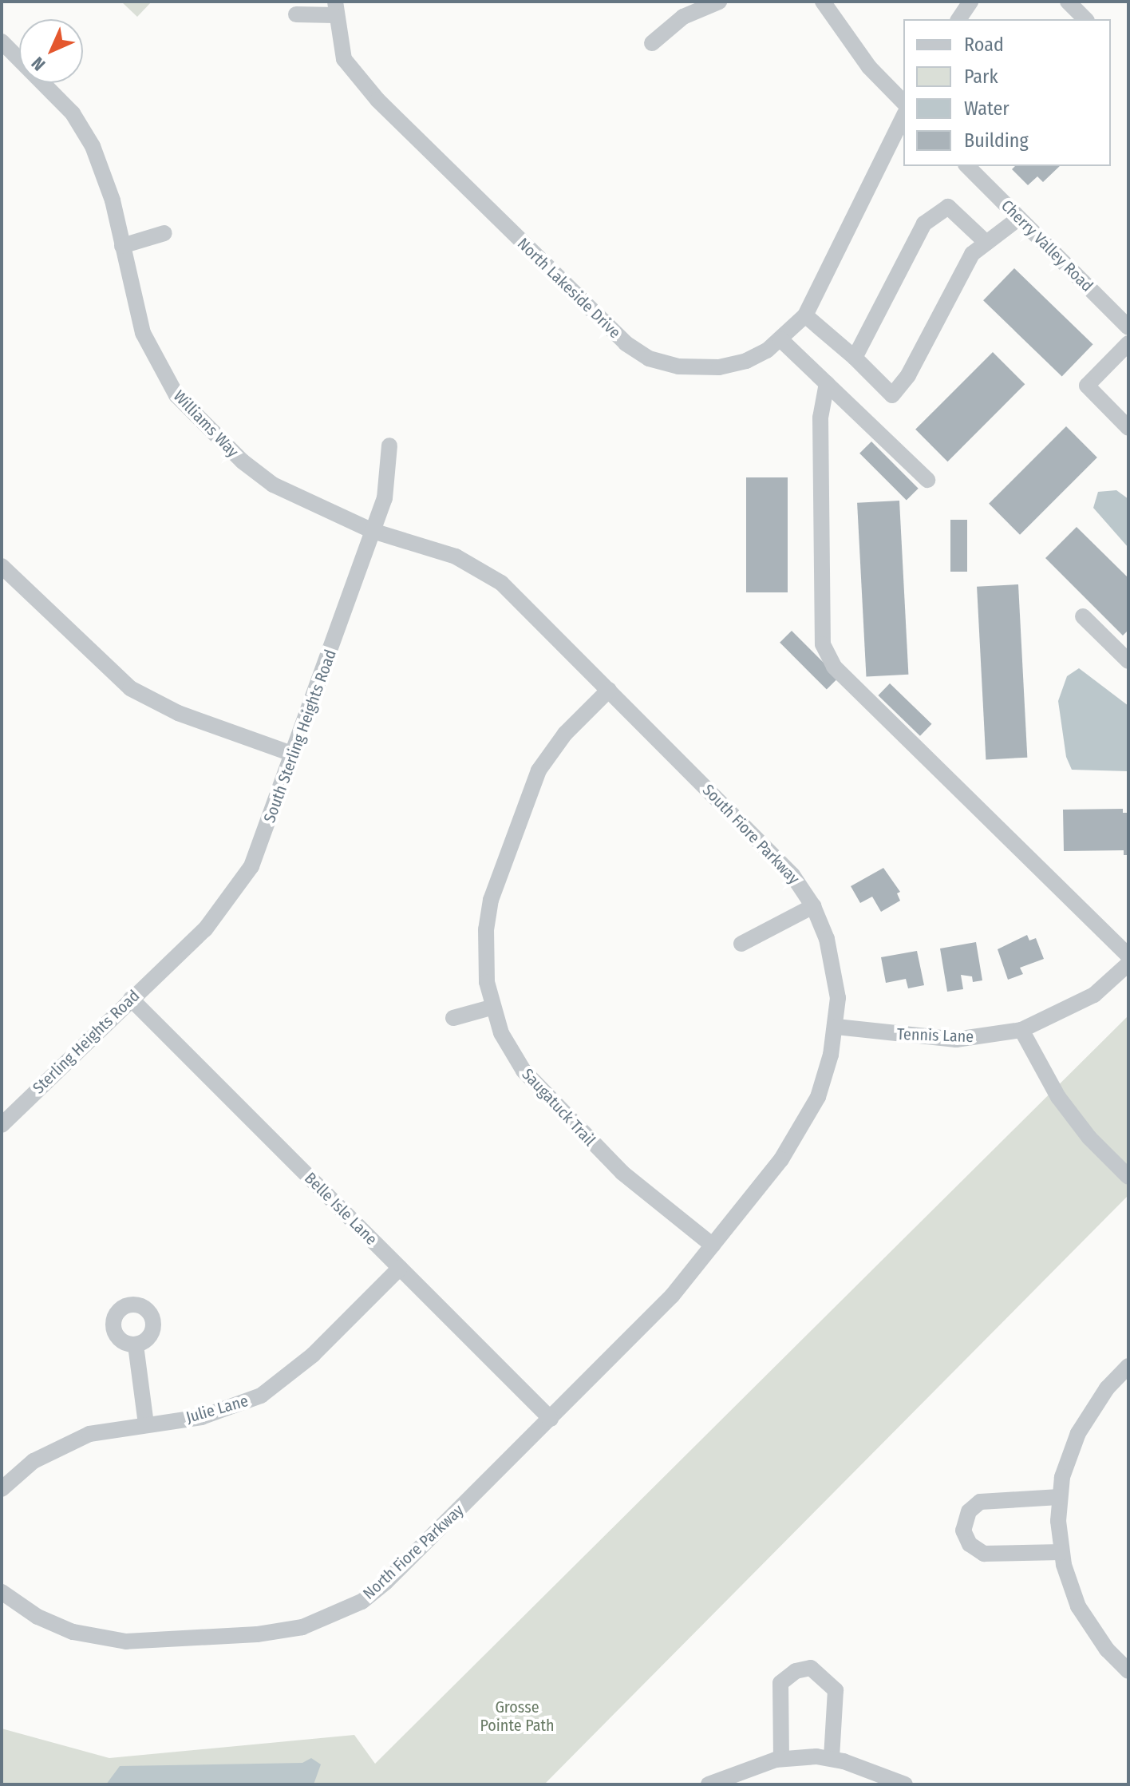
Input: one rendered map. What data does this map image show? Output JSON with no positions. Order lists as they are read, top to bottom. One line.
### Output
{"streets":{"street":["Cherry Valley Road","North Lakeside Drive","Williams Way","South Sterling Heights Road","South Fiore Parkway","Tennis Lane","Sterling Heights Road","Saugatuck Trail","Belle Isle Lane","Julie Lane","North Fiore Parkway"]},"crossings":[["Williams Way","South Sterling Heights Road"],["Williams Way","South Fiore Parkway"],["South Sterling Heights Road","South Fiore Parkway"],["South Sterling Heights Road","Sterling Heights Road"],["South Fiore Parkway","Tennis Lane"],["South Fiore Parkway","Saugatuck Trail"],["South Fiore Parkway","North Fiore Parkway"],["Sterling Heights Road","Belle Isle Lane"],["Belle Isle Lane","Julie Lane"],["Belle Isle Lane","North Fiore Parkway"]],"parks":["Grosse Pointe Path"],"legend":["Road","Park","Water","Building"],"north":"bottom left"}
